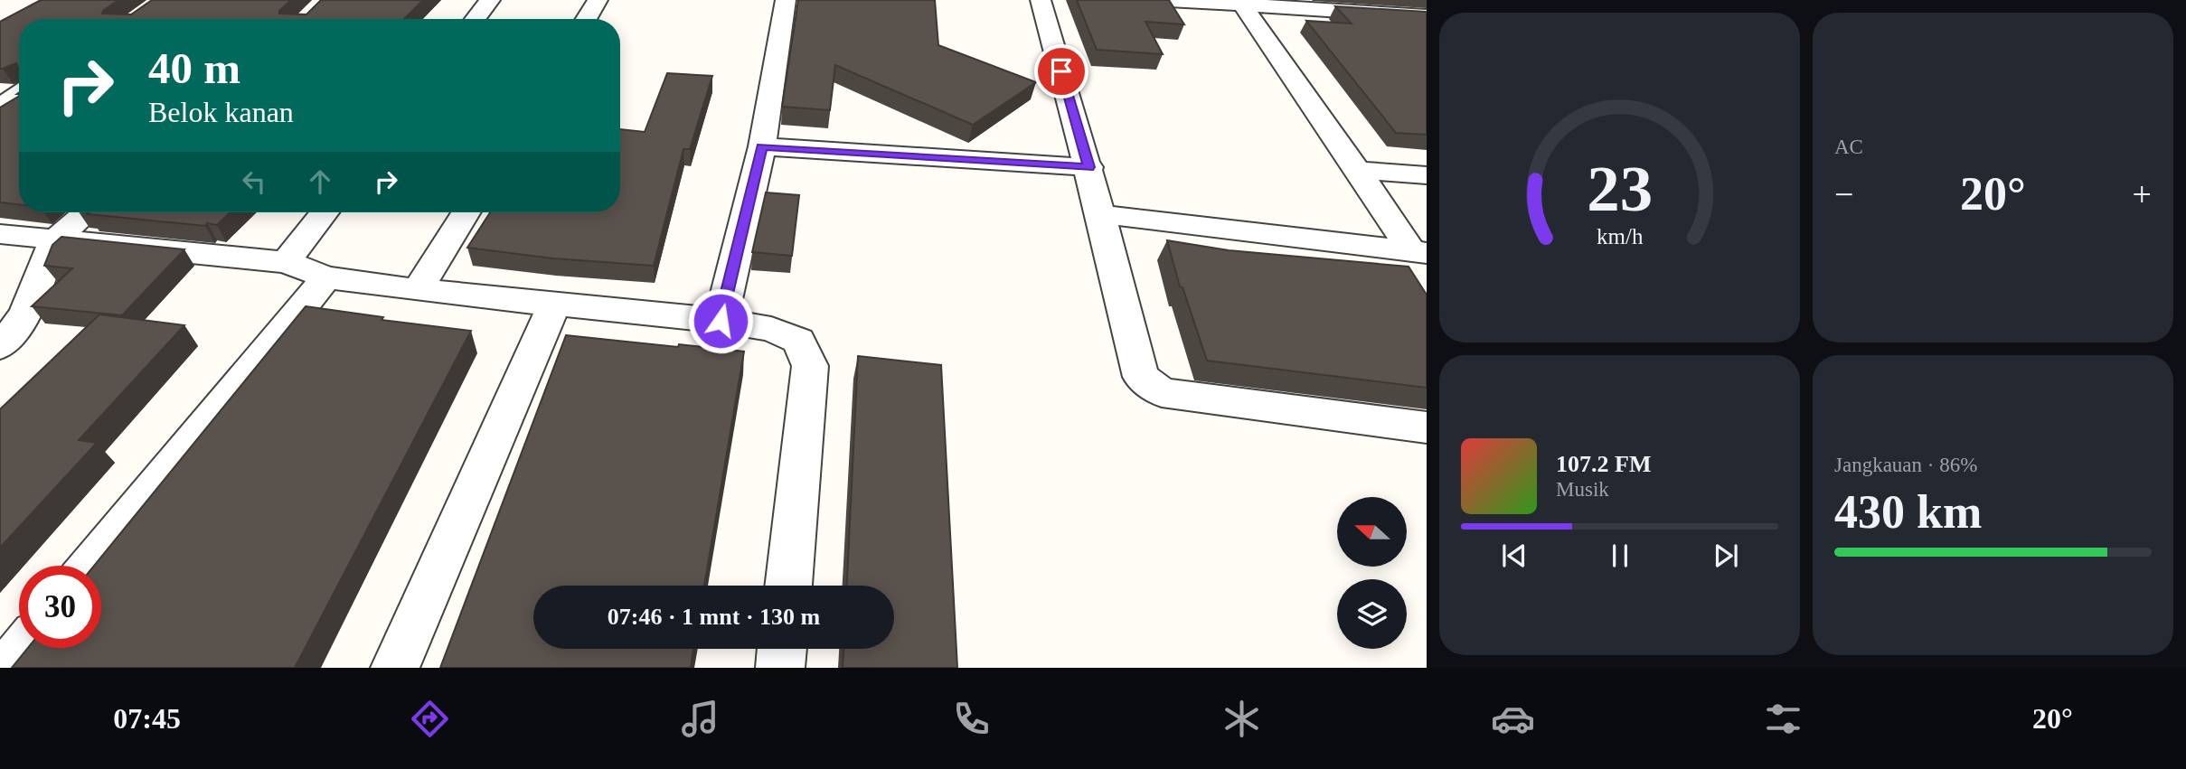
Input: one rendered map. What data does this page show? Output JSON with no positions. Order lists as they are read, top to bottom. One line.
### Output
{"north":"left","page":{"tile":["AC",["Jangkauan · 86%","430 km"]],"turn":["40 m","Belok kanan"],"heat":["−","20°","+"],"song":["107.2 FM","Musik"],"limit":"30","trip":"07:46 · 1 mnt · 130 m","tabs":["07:45","20°"],"gauge":["23","km/h"]}}
